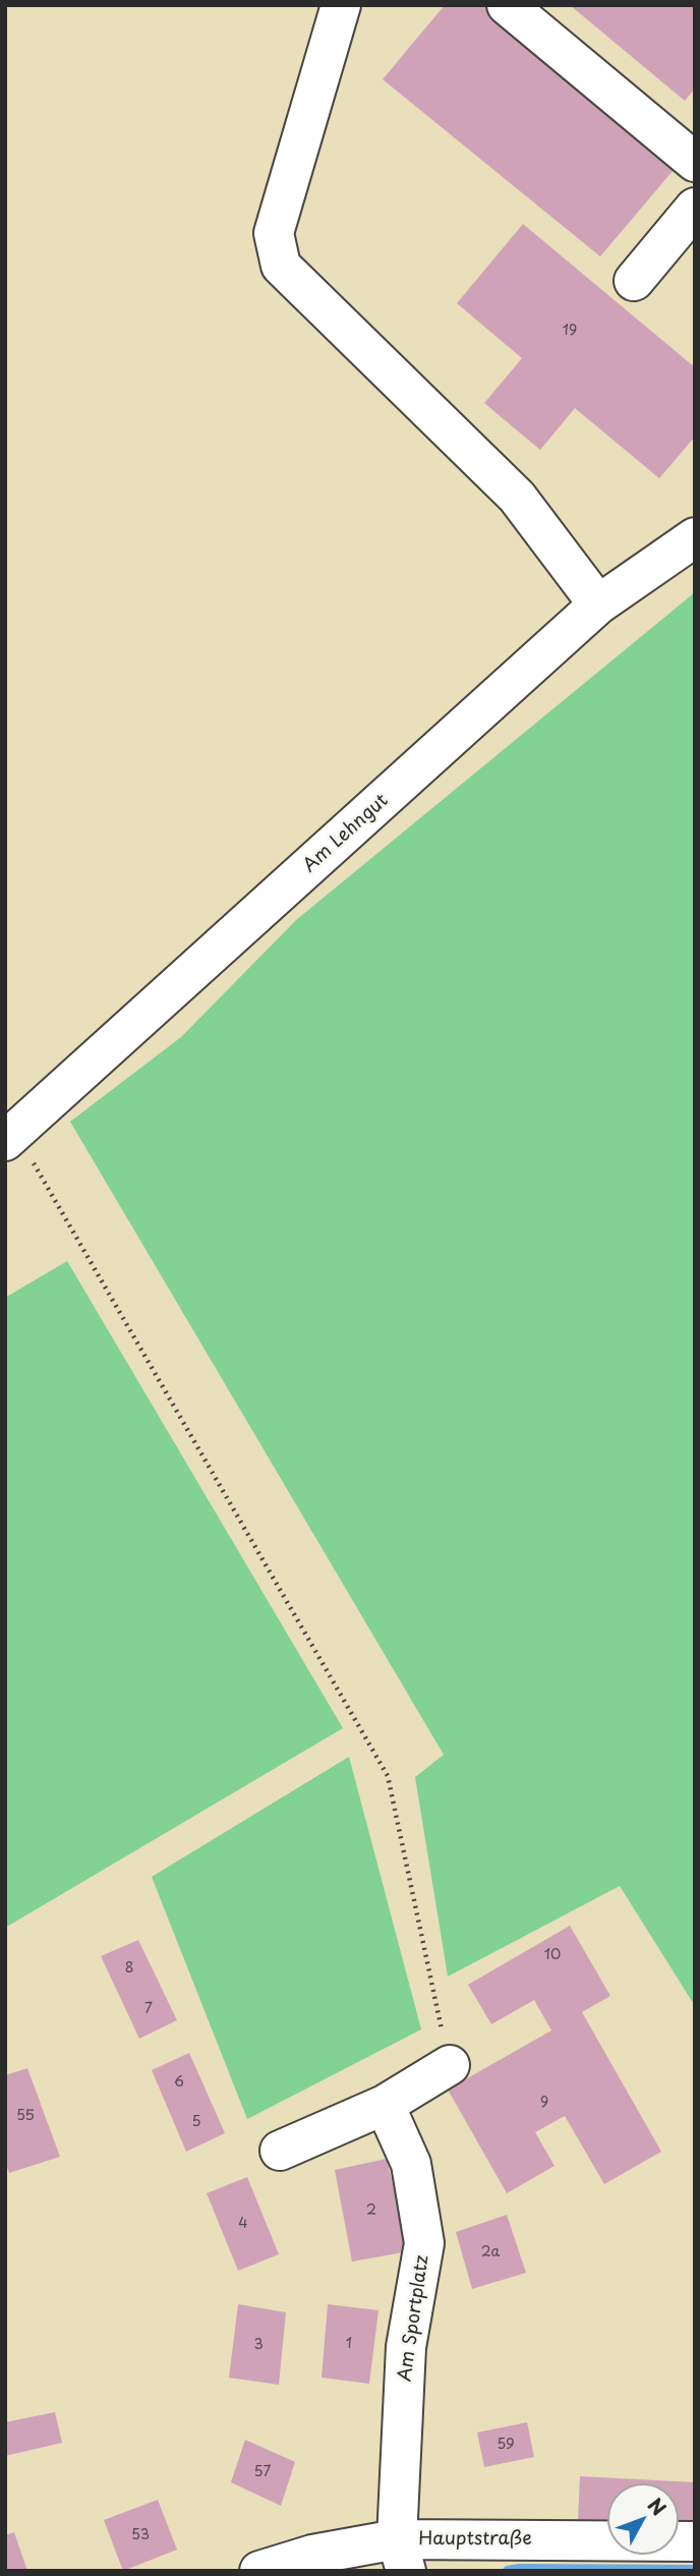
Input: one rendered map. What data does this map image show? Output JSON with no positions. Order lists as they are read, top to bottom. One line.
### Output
{"streets":{"street":["Am Lehngut","Am Sportplatz","Hauptstraße"]},"crossings":[["Am Sportplatz","Hauptstraße"]],"house_numbers":["19","10","8","7","6","9","55","5","2","4","2a","1","3","59","57","53"],"north":"top right"}
